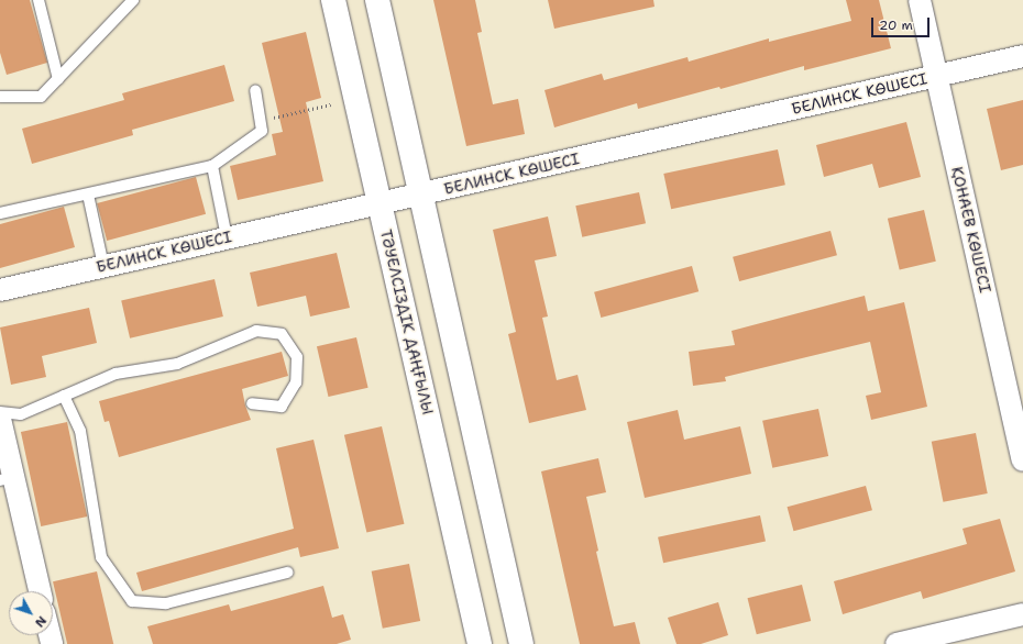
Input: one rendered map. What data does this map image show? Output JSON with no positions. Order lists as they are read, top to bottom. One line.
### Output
{"streets":{"street":["БЕЛИНСК КӨШЕСІ","ҚОНАЕВ КӨШЕСІ","ТӘУЕЛСІЗДІК ДАҢҒЫЛЫ"]},"crossings":[["БЕЛИНСК КӨШЕСІ","ҚОНАЕВ КӨШЕСІ"],["БЕЛИНСК КӨШЕСІ","ТӘУЕЛСІЗДІК ДАҢҒЫЛЫ"]],"scale_bar":"20 m","north":"bottom right"}
